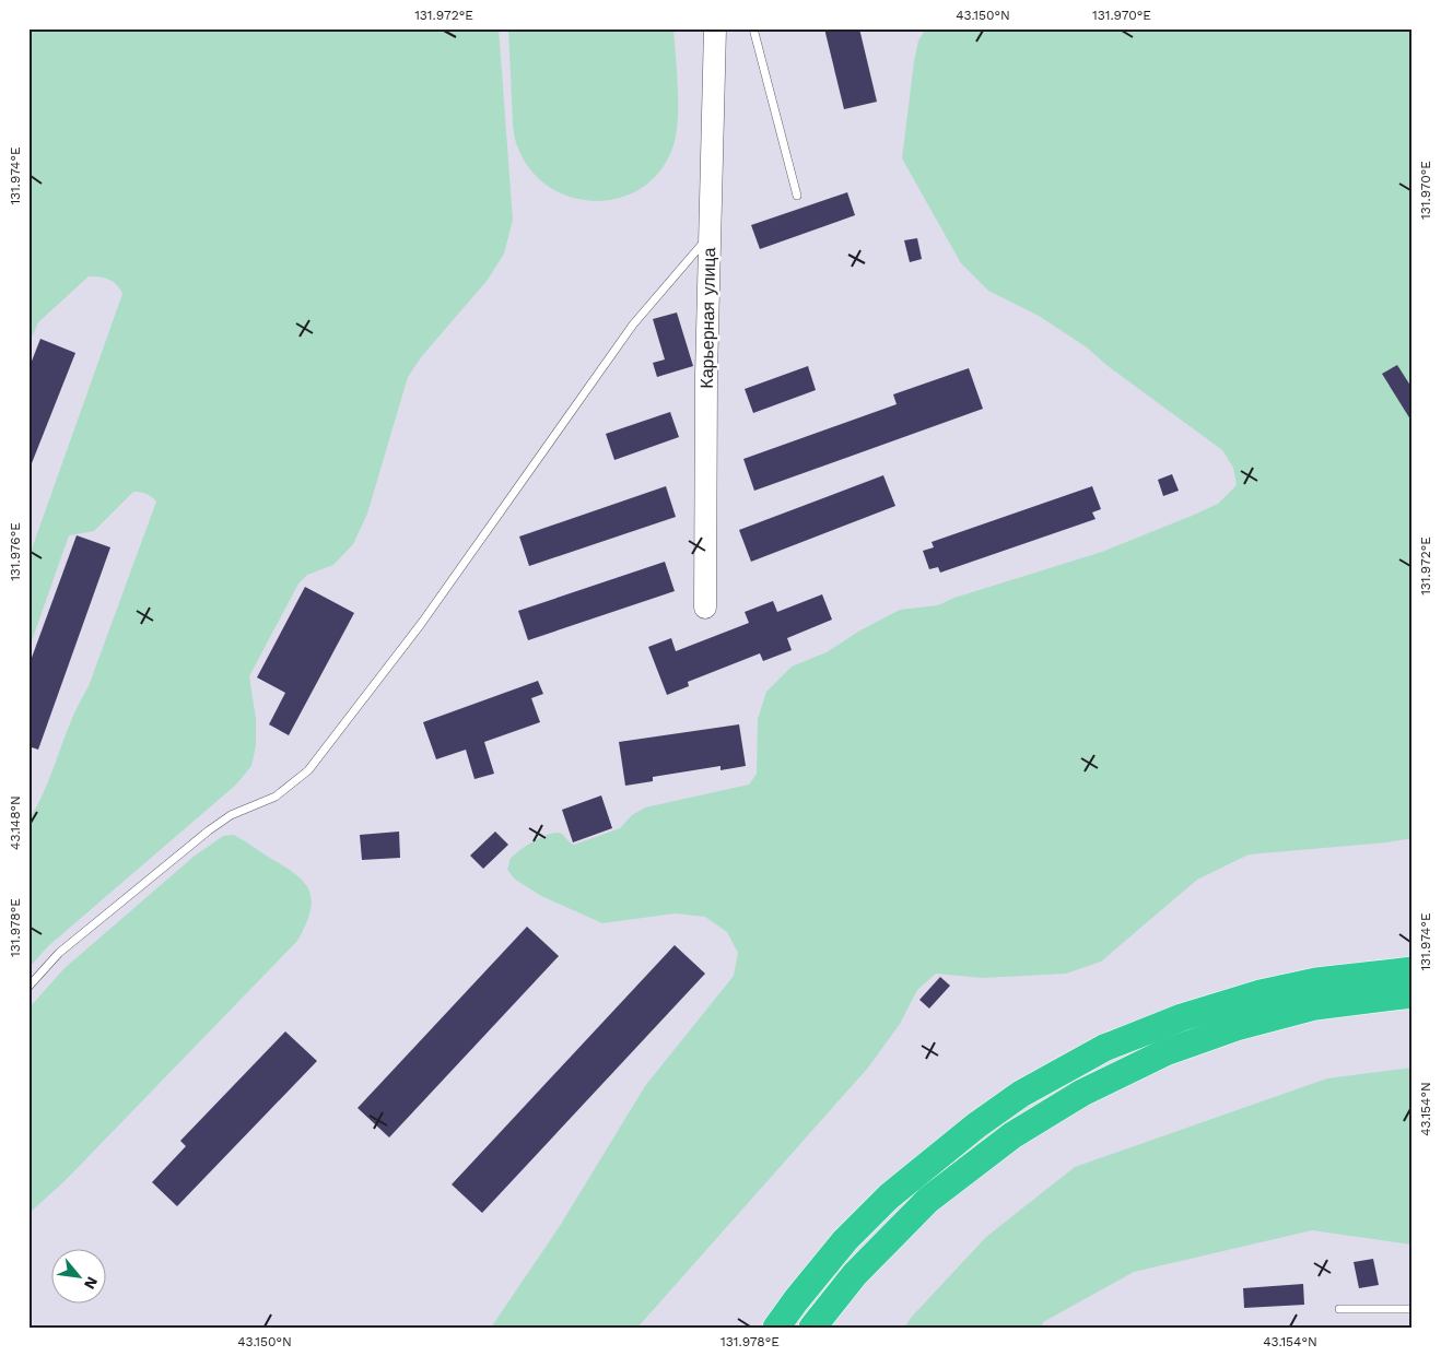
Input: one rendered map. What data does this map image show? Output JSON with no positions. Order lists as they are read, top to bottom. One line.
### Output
{"streets":{"street":["Карьерная улица"]},"north":"bottom right","coordinates":["131.972°E","43.150°N","131.970°E","131.974°E","131.976°E","43.148°N","131.978°E","43.154°N"]}
